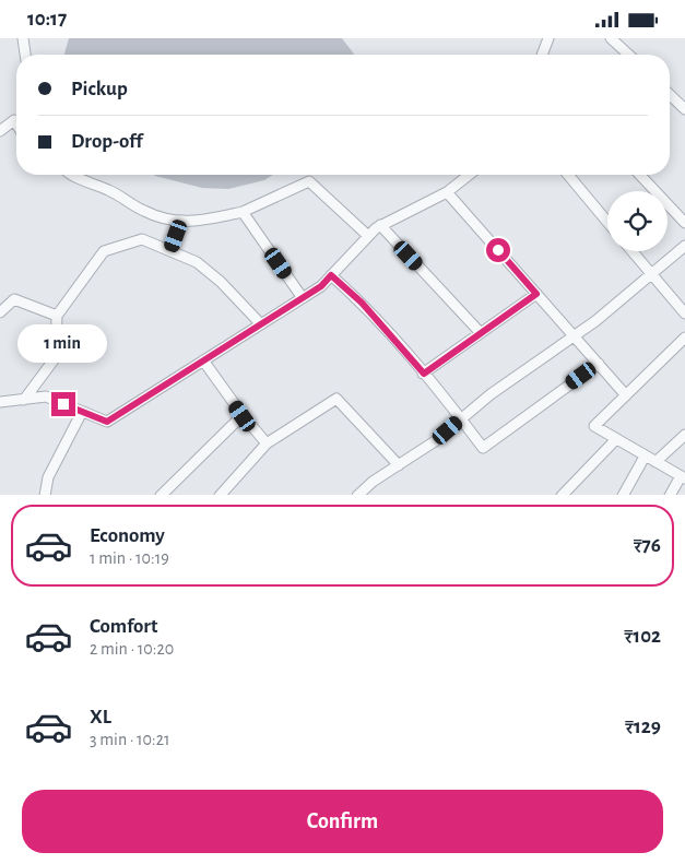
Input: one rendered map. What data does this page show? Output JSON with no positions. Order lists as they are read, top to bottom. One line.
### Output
{"page":{"status":"10:17","banner":["Pickup","Drop-off"],"bubble":"1 min","list":[{"name":"Economy","note":"1 min · 10:19","value":"₹76"},{"name":"Comfort","note":"2 min · 10:20","value":"₹102"},{"name":"XL","note":"3 min · 10:21","value":"₹129"}],"buttons":"Confirm"}}
